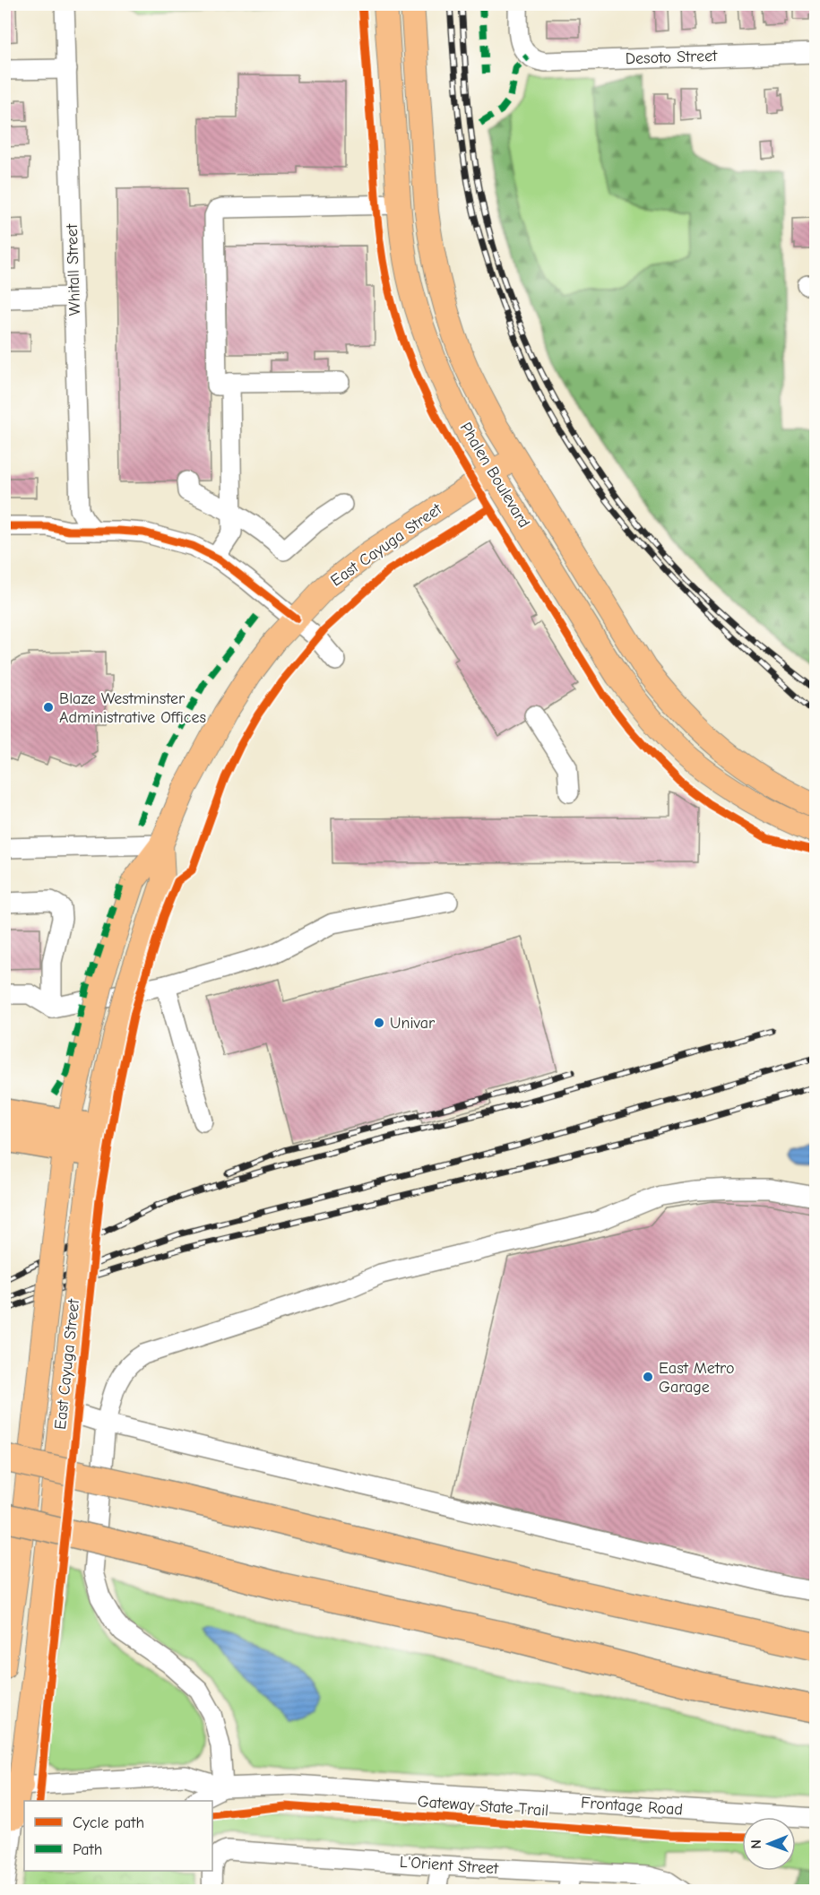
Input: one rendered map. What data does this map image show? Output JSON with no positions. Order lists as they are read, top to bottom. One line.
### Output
{"streets":{"main road":["Phalen Boulevard","East Cayuga Street"],"street":["Desoto Street","Whitall Street","Frontage Road","L'Orient Street"],"cycle path":["Gateway State Trail"]},"crossings":[["Phalen Boulevard","East Cayuga Street"],["East Cayuga Street","Frontage Road"]],"places":["Blaze Westminster Administrative Offices","Univar","East Metro Garage"],"legend":["Cycle path","Path"],"north":"left"}
